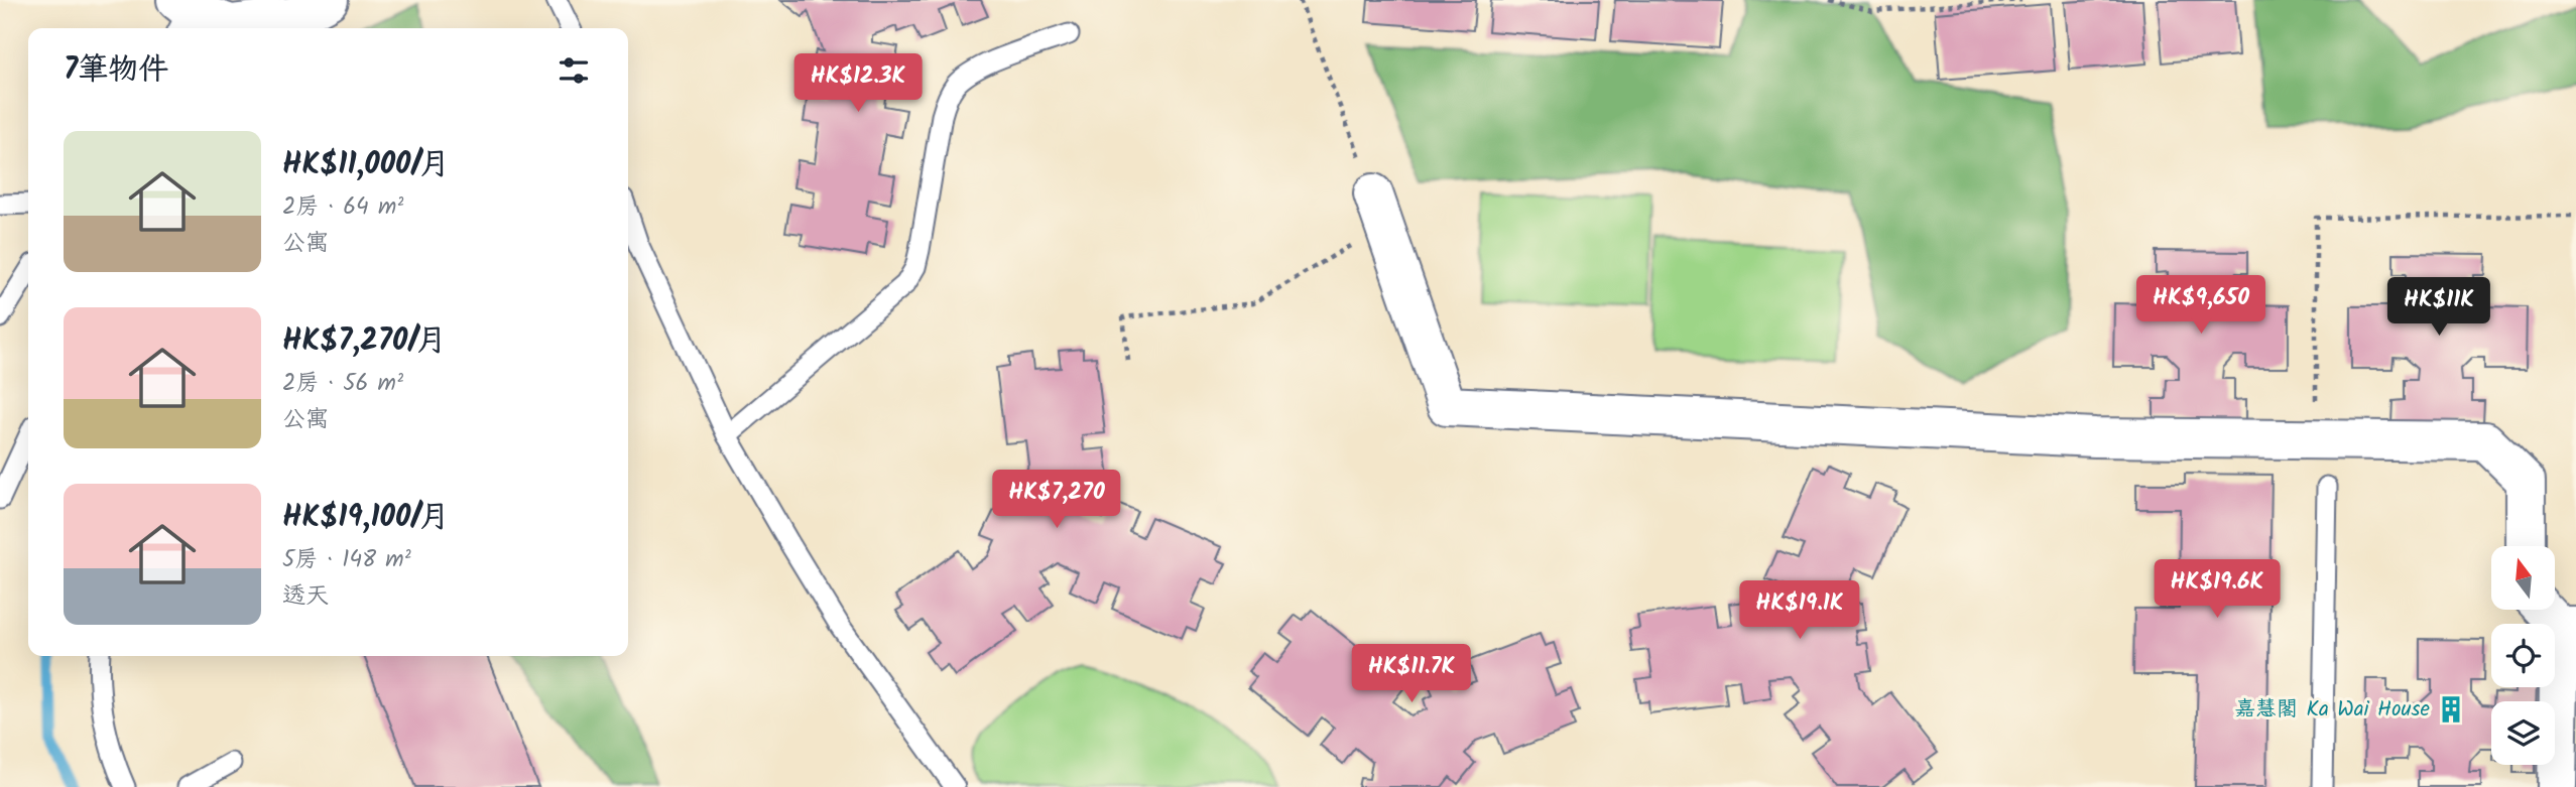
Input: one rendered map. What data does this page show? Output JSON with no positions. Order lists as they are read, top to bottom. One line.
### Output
{"places":{"building":["嘉慧閣 Ka Wai House"]},"north":"top","page":{"heading":"7筆物件","price":["HK$12.3K","HK$9,650","HK$11K","HK$7,270","HK$19.6K","HK$19.1K","HK$11.7K"],"list":[{"name":"HK$11,000/月","note":"2房 · 64 m² · 公寓"},{"name":"HK$7,270/月","note":"2房 · 56 m² · 公寓"},{"name":"HK$19,100/月","note":"5房 · 148 m² · 透天"}]}}
